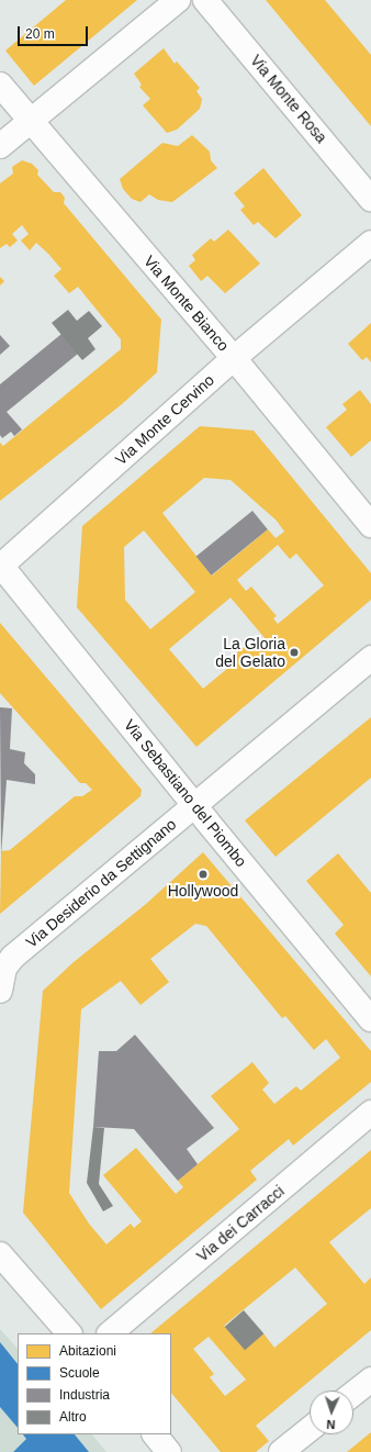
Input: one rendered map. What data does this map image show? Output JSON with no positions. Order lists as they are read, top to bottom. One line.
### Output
{"streets":{"street":["Via Monte Rosa","Via Monte Bianco","Via Monte Cervino","Via Sebastiano del Piombo","Via Desiderio da Settignano","Via dei Carracci"]},"crossings":[["Via Monte Bianco","Via Monte Cervino"],["Via Monte Cervino","Via Sebastiano del Piombo"],["Via Sebastiano del Piombo","Via Desiderio da Settignano"]],"places":["La Gloria del Gelato","Hollywood"],"legend":["Abitazioni","Scuole","Industria","Altro"],"scale_bar":"20 m","north":"bottom"}
